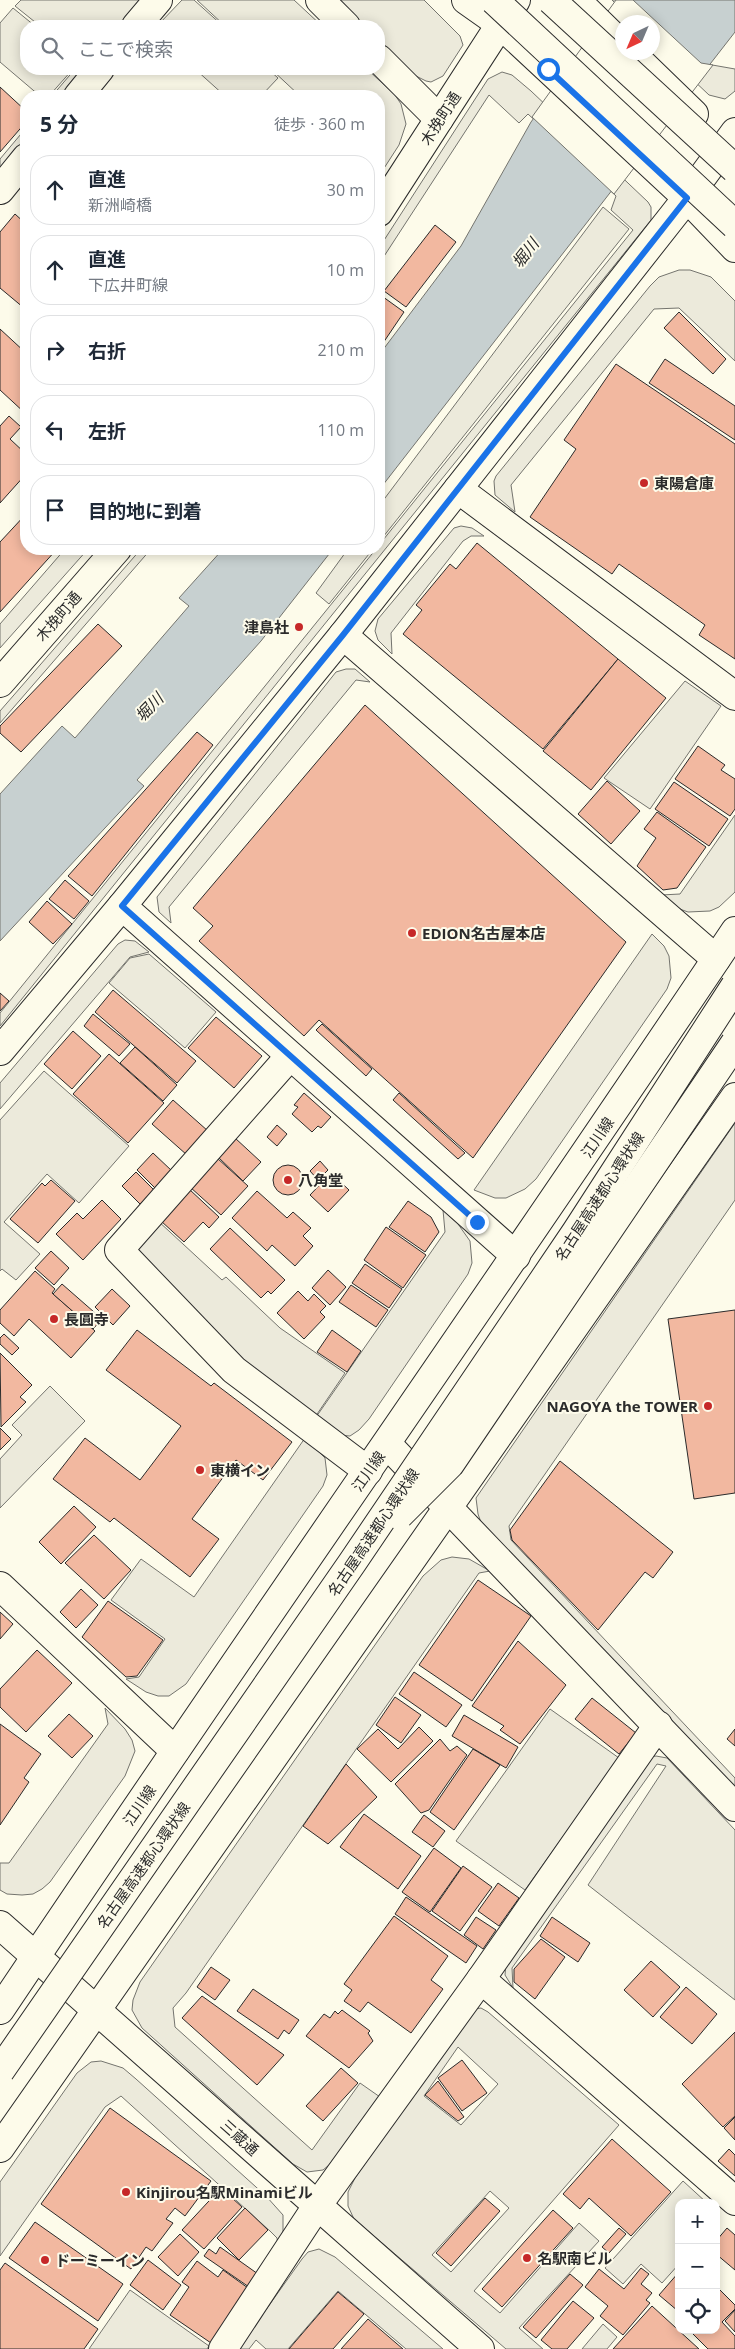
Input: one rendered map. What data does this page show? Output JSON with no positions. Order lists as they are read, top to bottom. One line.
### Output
{"streets":{"main road":["木挽町通","江川線","名古屋高速都心環状線","三蔵通"]},"crossings":[["江川線","三蔵通"]],"water":["堀川"],"places":["東陽倉庫","津島社","EDION名古屋本店","八角堂","長圓寺","NAGOYA the TOWER","東横イン","Kinjirou名駅Minamiビル","名駅南ビル","ドーミーイン"],"north":"bottom left","page":{"search":"ここで検索","heading":["5 分","徒歩 · 360 m"],"list":[["直進","新洲崎橋","30 m"],["直進","下広井町線","10 m"],["右折","210 m"],["左折","110 m"],"目的地に到着"],"map_buttons":["+","−"]}}
